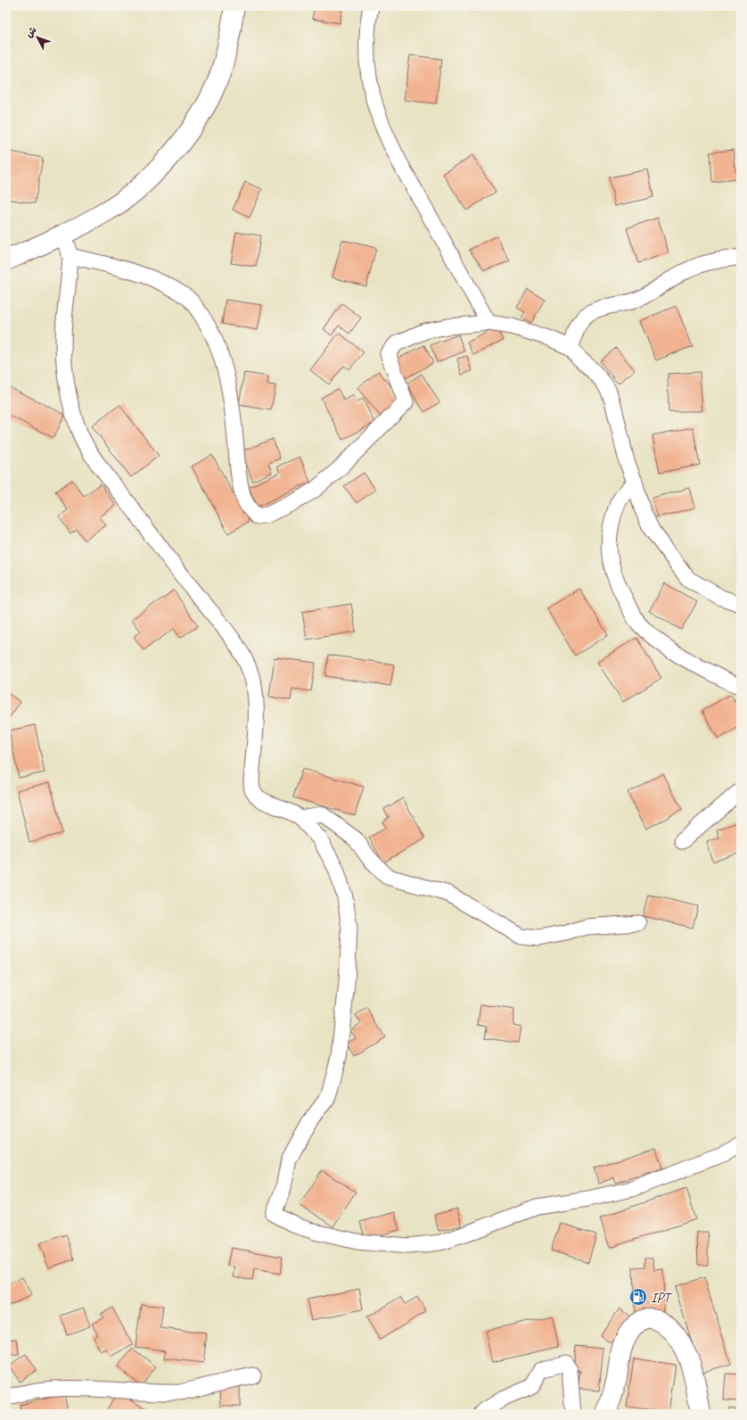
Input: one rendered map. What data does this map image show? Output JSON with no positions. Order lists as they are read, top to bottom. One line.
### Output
{"places":{"fuel station":["IPT"]},"north":"top left"}
